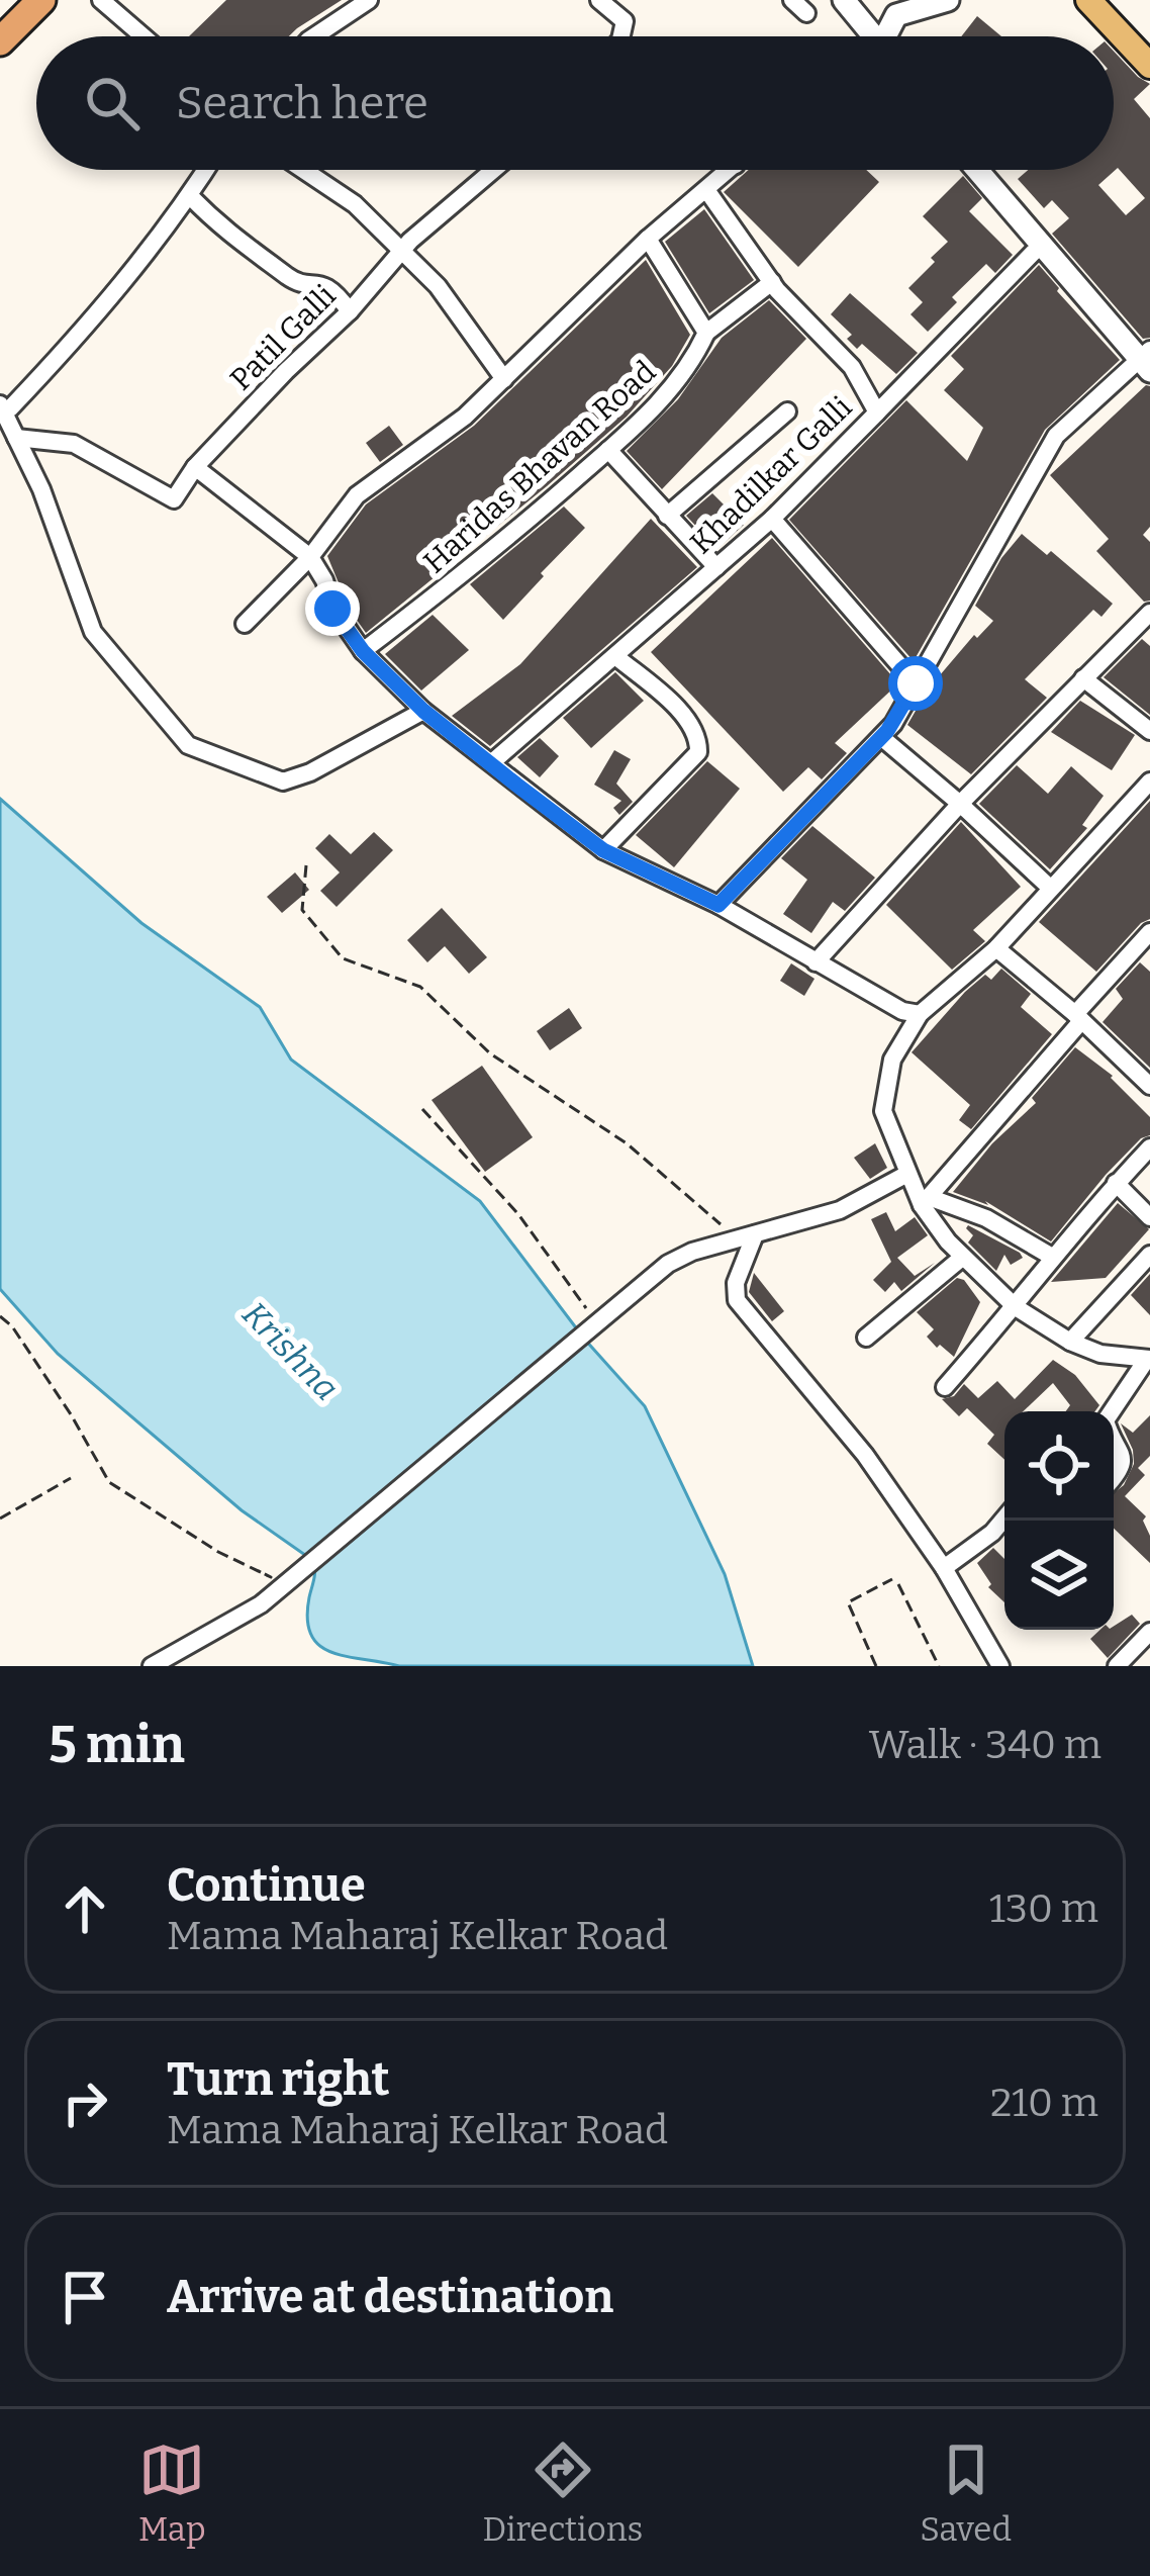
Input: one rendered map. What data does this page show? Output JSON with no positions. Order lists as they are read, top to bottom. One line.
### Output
{"streets":{"street":["Patil Galli","Haridas Bhavan Road","Khadilkar Galli"]},"water":["Krishna"],"page":{"search":"Search here","heading":["5 min","Walk · 340 m"],"list":[["Continue","Mama Maharaj Kelkar Road","130 m"],["Turn right","Mama Maharaj Kelkar Road","210 m"],"Arrive at destination"],"nav":["Map","Directions","Saved"]}}
